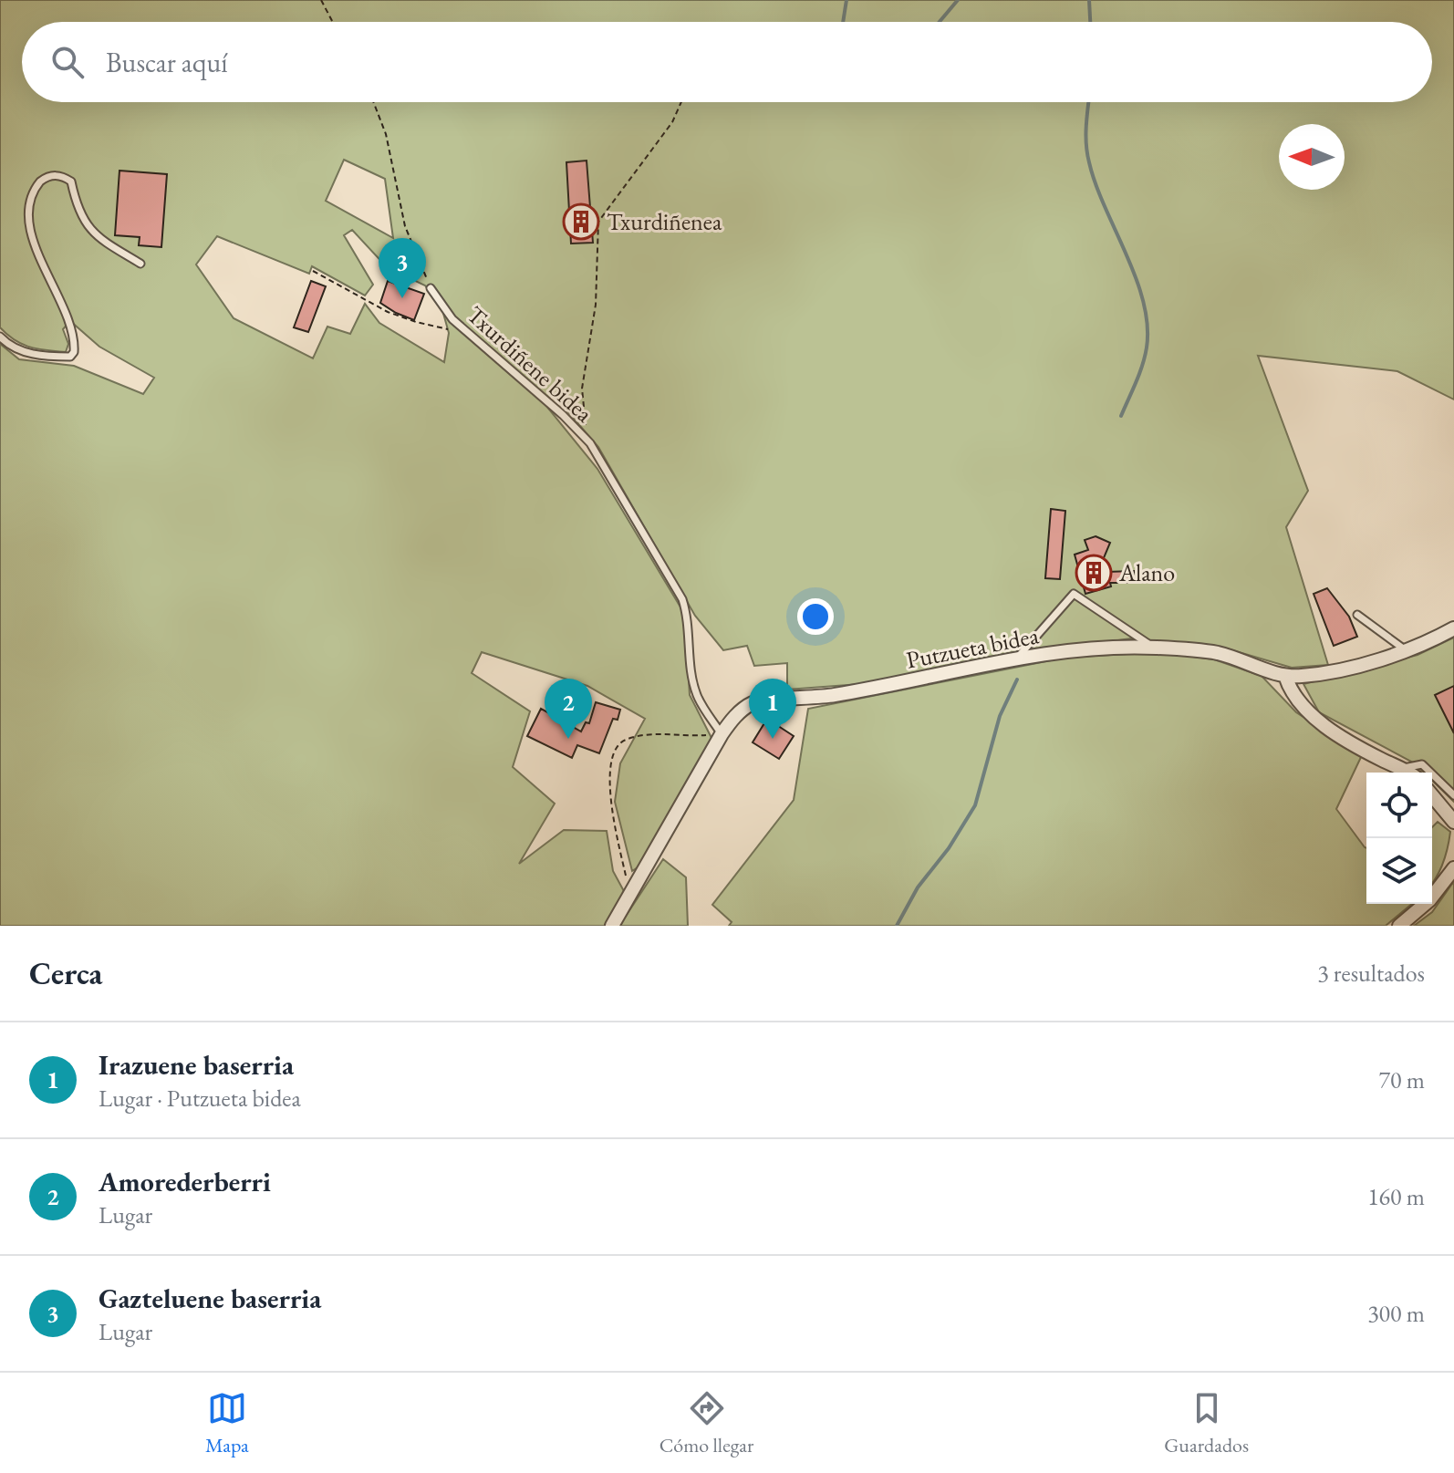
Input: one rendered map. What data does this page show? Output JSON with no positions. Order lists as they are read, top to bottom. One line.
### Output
{"streets":{"street":["Putzueta bidea"],"lane":["Txurdiñene bidea"]},"crossings":[["Txurdiñene bidea","Putzueta bidea"]],"places":{"building":["Txurdiñenea","Alano"]},"north":"left","page":{"search":"Buscar aquí","pins":["3","1","2"],"heading":["Cerca","3 resultados"],"list":[{"mark":"1","name":"Irazuene baserria","note":"Lugar · Putzueta bidea","value":"70 m"},{"mark":"2","name":"Amorederberri","note":"Lugar","value":"160 m"},{"mark":"3","name":"Gazteluene baserria","note":"Lugar","value":"300 m"}],"nav":["Mapa","Cómo llegar","Guardados"]}}
